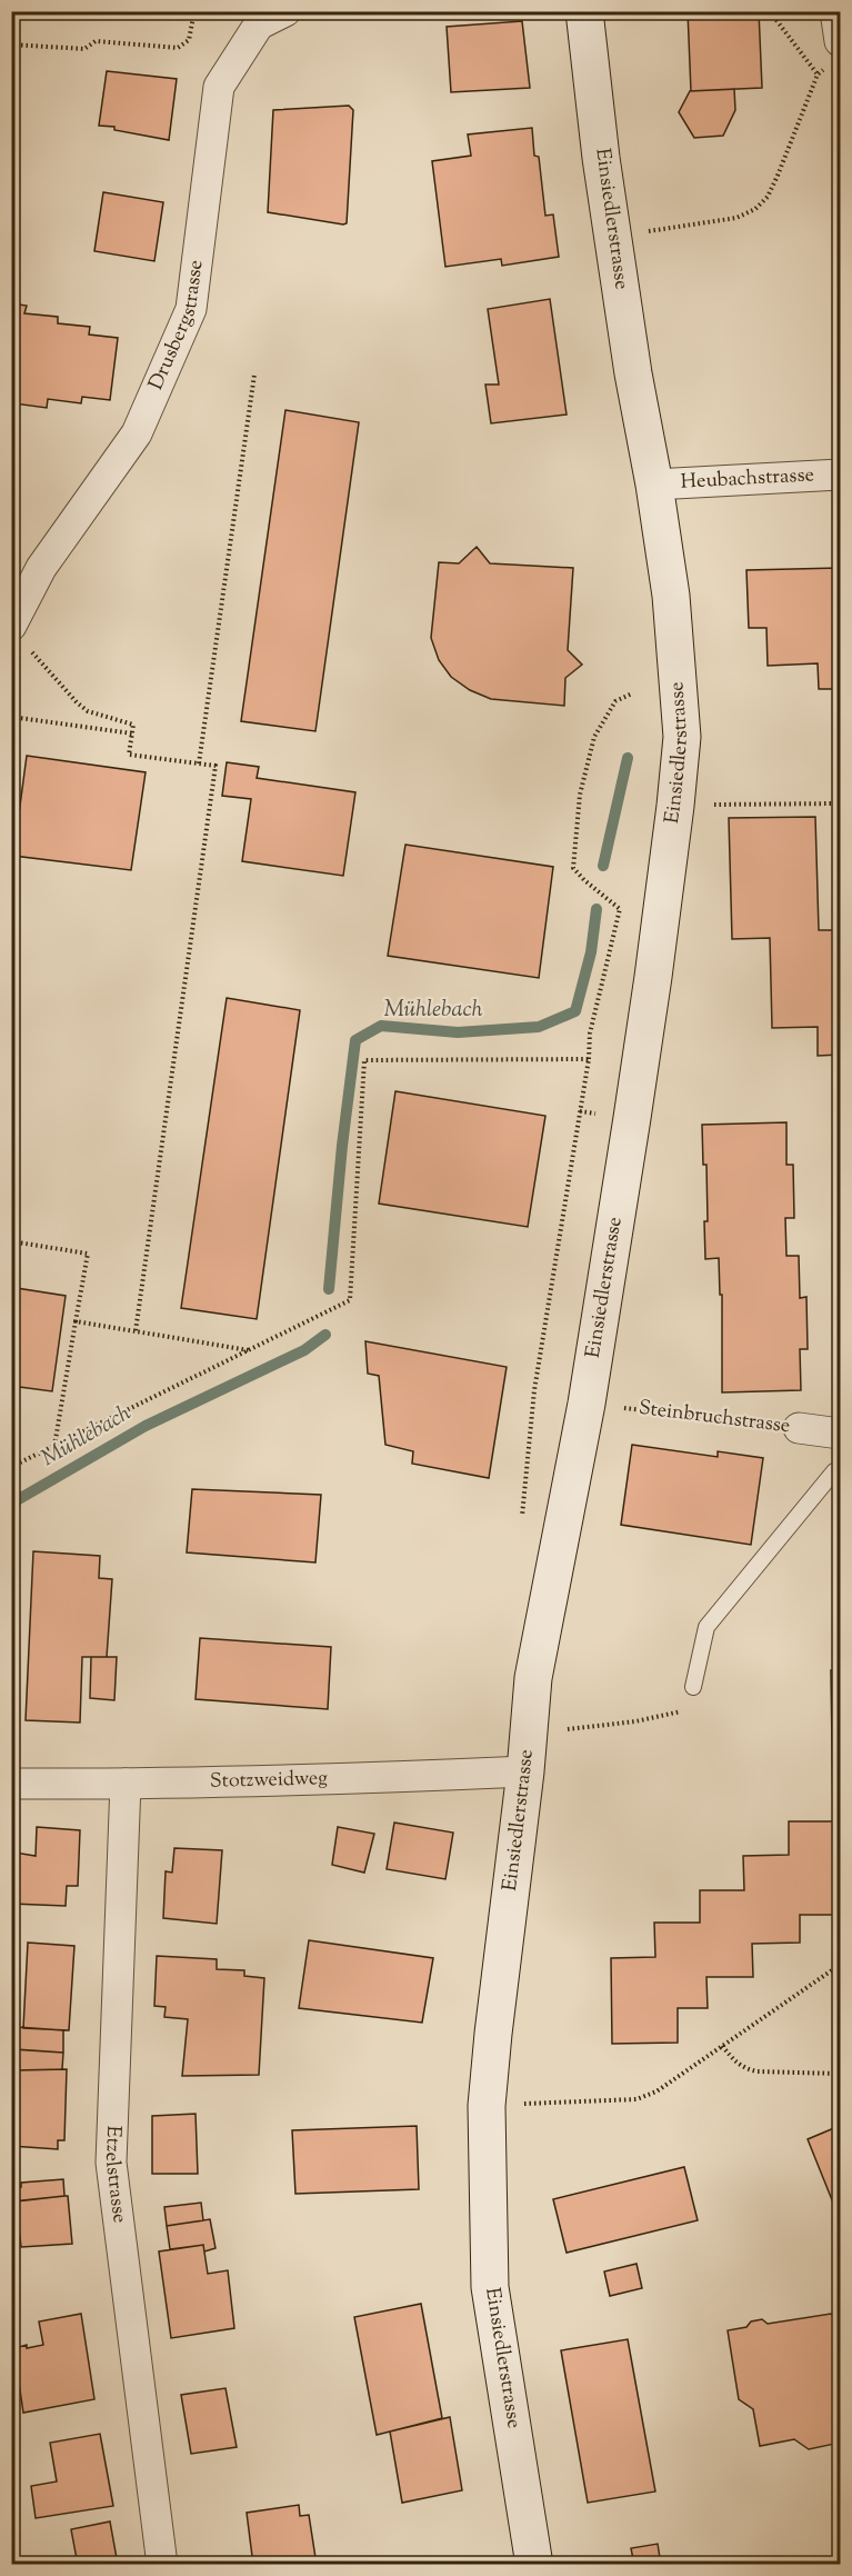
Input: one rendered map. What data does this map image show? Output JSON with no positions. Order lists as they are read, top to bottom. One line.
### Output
{"streets":{"main road":["Einsiedlerstrasse"],"street":["Drusbergstrasse","Heubachstrasse","Steinbruchstrasse","Stotzweidweg","Etzelstrasse"]},"crossings":[["Einsiedlerstrasse","Heubachstrasse"],["Einsiedlerstrasse","Steinbruchstrasse"],["Einsiedlerstrasse","Stotzweidweg"],["Stotzweidweg","Etzelstrasse"]],"water":["Mühlebach"]}
